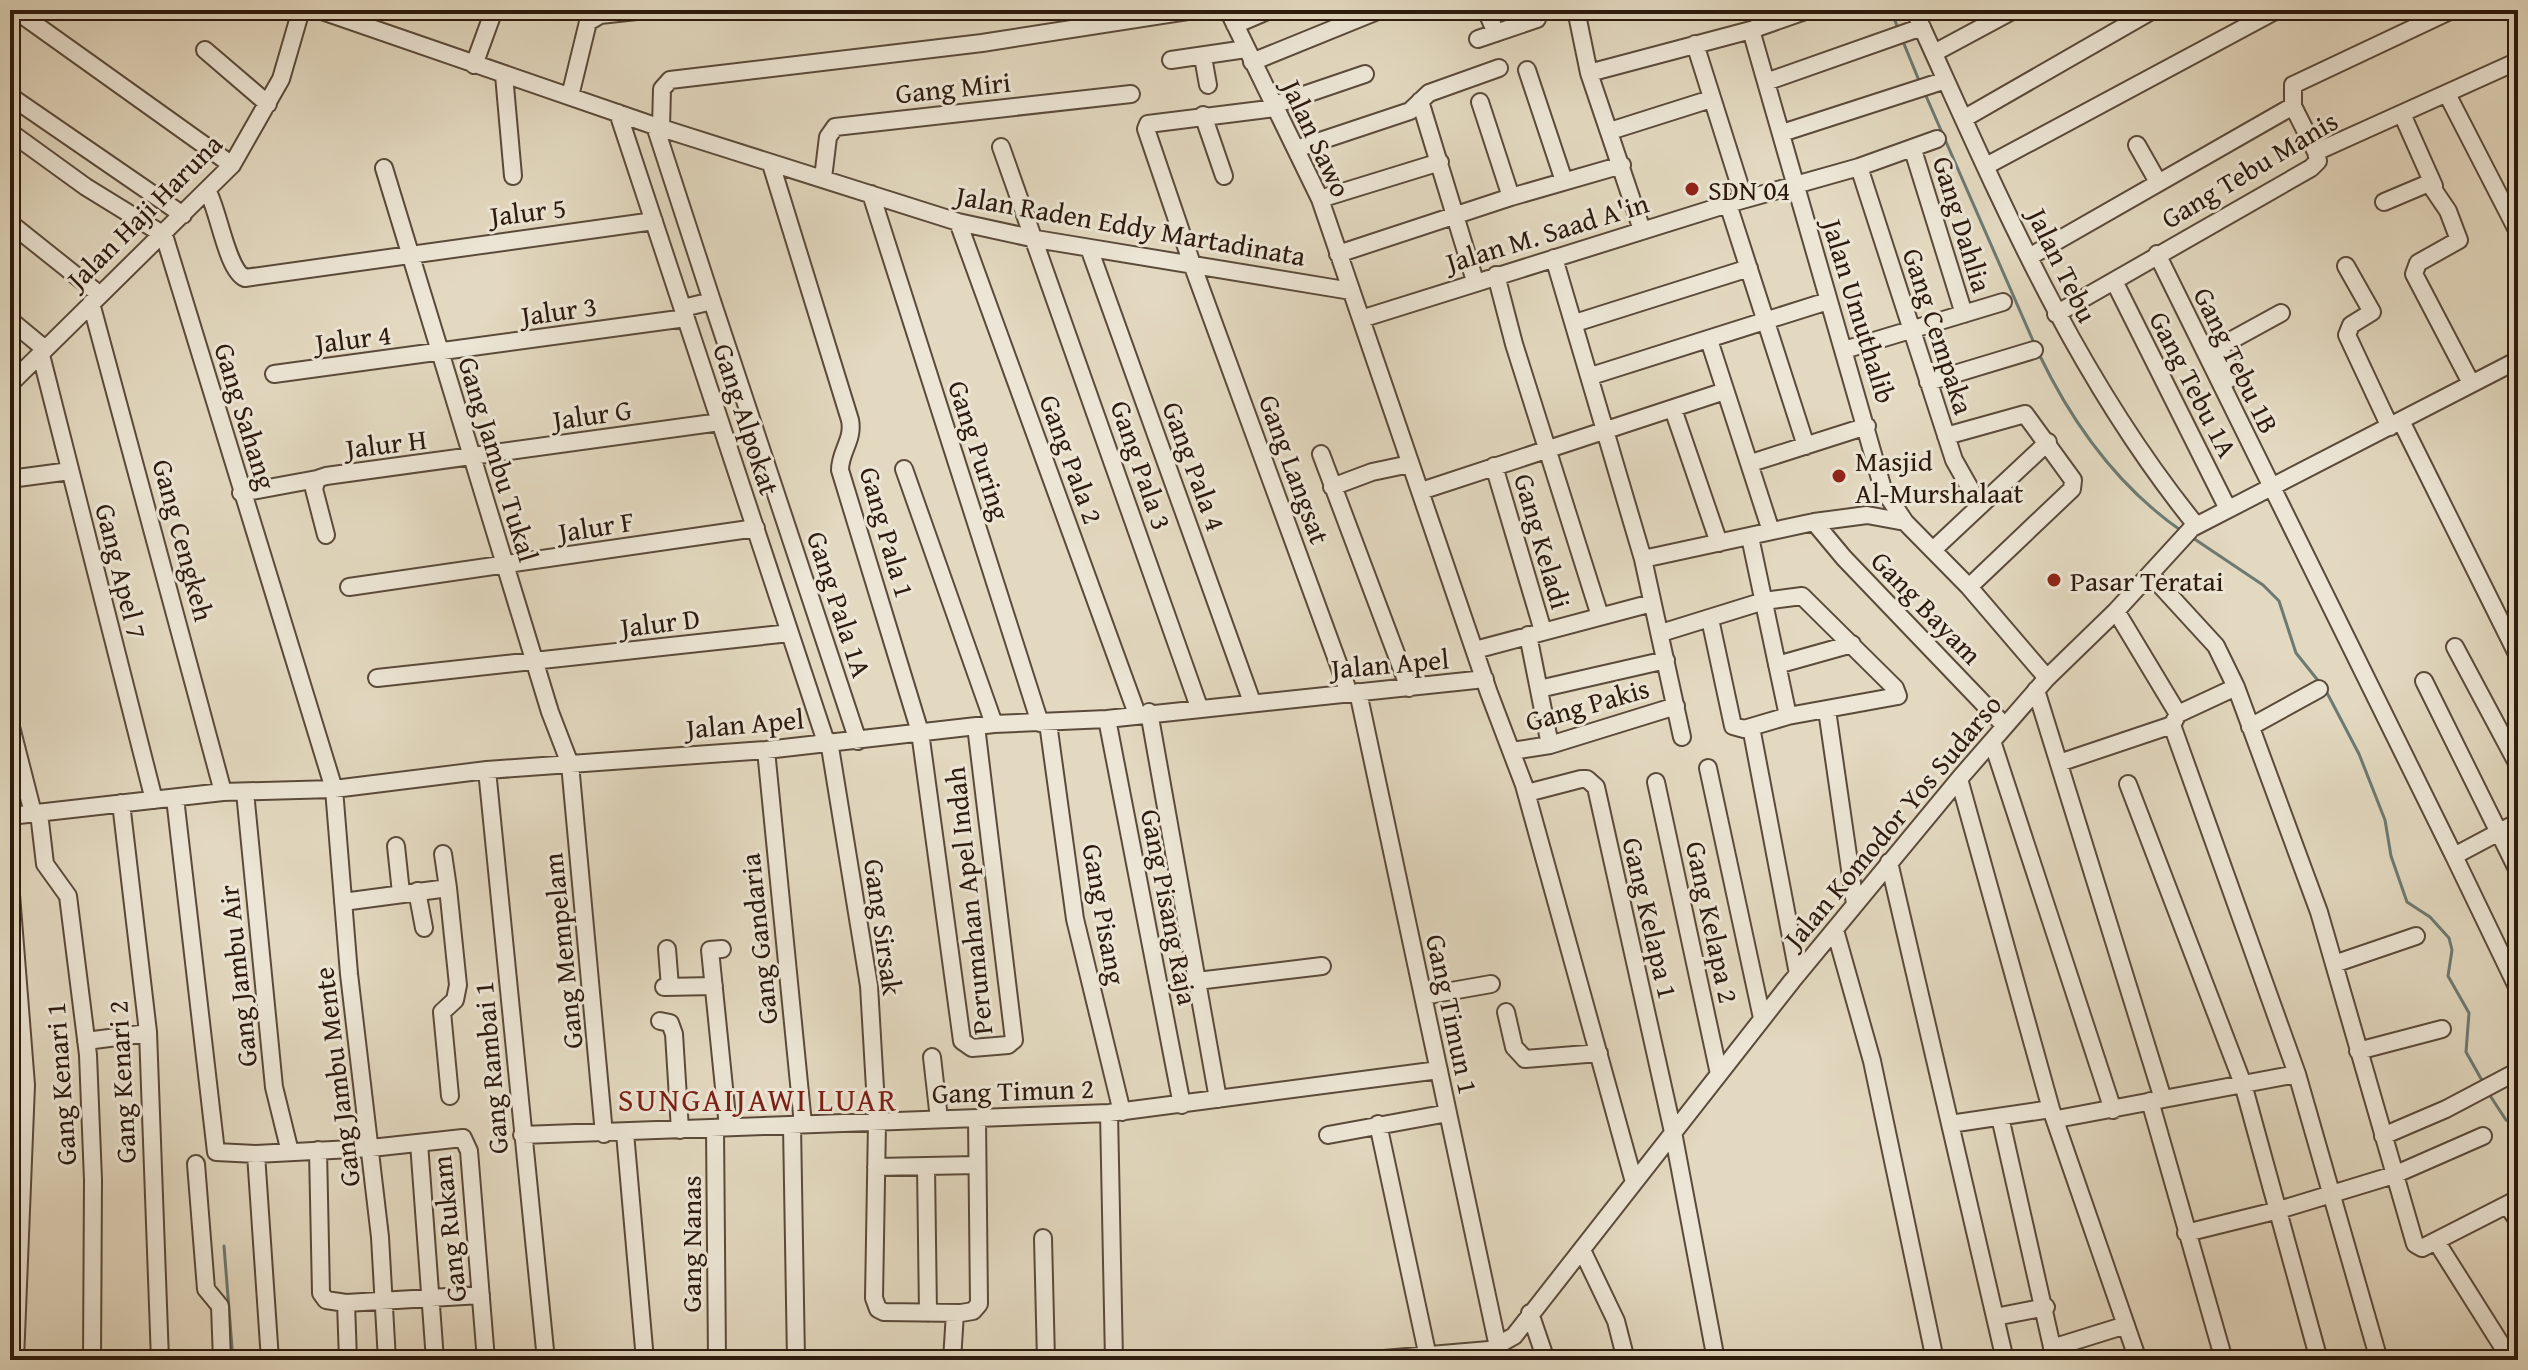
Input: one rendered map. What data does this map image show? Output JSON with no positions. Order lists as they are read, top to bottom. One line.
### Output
{"streets":{"street":["Gang Miri","Jalan Sawo","Gang Tebu Manis","Jalan Haji Haruna","Jalur 5","Gang Dahlia","Jalan Raden Eddy Martadinata","Jalan M. Saad A'in","Jalan Tebu","Jalur 3","Jalan Umuthalib","Gang Cempaka","Jalur 4","Gang Tebu 1B","Gang Tebu 1A","Jalur G","Gang Sahang","Gang Alpokat","Jalur H","Gang Puring","Gang Jambu Tukal","Gang Pala 2","Gang Pala 3","Gang Pala 4","Gang Langsat","Jalur F","Gang Pala 1","Gang Cengkeh","Gang Keladi","Gang Apel 7","Gang Pala 1A","Gang Bayam","Jalur D","Jalan Apel","Gang Pakis","Jalan Komodor Yos Sudarso","Perumahan Apel Indah","Gang Pisang Raja","Gang Pisang","Gang Kelapa 1","Gang Kelapa 2","Gang Sirsak","Gang Gandaria","Gang Mempelam","Gang Jambu Air","Gang Timun 1","Gang Rambai 1","Gang Jambu Mente","Gang Kenari 2","Gang Kenari 1","Gang Timun 2","Gang Rukam","Gang Nanas"]},"crossings":[["Gang Miri","Jalan Raden Eddy Martadinata"],["Jalan Sawo","Jalan Raden Eddy Martadinata"],["Gang Tebu Manis","Jalan Tebu"],["Gang Tebu Manis","Gang Tebu 1B"],["Gang Tebu Manis","Gang Tebu 1A"],["Jalan Haji Haruna","Jalur 5"],["Jalan Haji Haruna","Gang Sahang"],["Jalan Haji Haruna","Gang Cengkeh"],["Jalan Haji Haruna","Gang Apel 7"],["Jalur 5","Gang Alpokat"],["Jalur 5","Gang Jambu Tukal"],["Gang Dahlia","Jalan M. Saad A'in"],["Jalan Raden Eddy Martadinata","Gang Alpokat"],["Jalan Raden Eddy Martadinata","Gang Puring"],["Jalan Raden Eddy Martadinata","Gang Pala 2"],["Jalan Raden Eddy Martadinata","Gang Pala 3"],["Jalan Raden Eddy Martadinata","Gang Pala 4"],["Jalan Raden Eddy Martadinata","Gang Langsat"],["Jalan Raden Eddy Martadinata","Gang Pala 1"],["Jalan Raden Eddy Martadinata","Gang Pala 1A"],["Jalan M. Saad A'in","Jalan Umuthalib"],["Jalan M. Saad A'in","Gang Cempaka"],["Jalan Tebu","Jalan Komodor Yos Sudarso"],["Jalur 3","Jalur 4"],["Jalur 3","Gang Alpokat"],["Jalur 3","Gang Jambu Tukal"],["Jalur 3","Gang Pala 1A"],["Jalan Umuthalib","Jalan Komodor Yos Sudarso"],["Jalur 4","Gang Jambu Tukal"],["Gang Tebu 1B","Jalan Komodor Yos Sudarso"],["Gang Tebu 1A","Jalan Komodor Yos Sudarso"],["Jalur G","Gang Alpokat"],["Jalur G","Jalur H"],["Jalur G","Gang Jambu Tukal"],["Gang Sahang","Jalan Apel"],["Gang Sahang","Gang Jambu Mente"],["Gang Alpokat","Jalur F"],["Gang Alpokat","Jalur D"],["Gang Alpokat","Jalan Apel"],["Gang Alpokat","Gang Sirsak"],["Jalur H","Gang Jambu Tukal"],["Gang Puring","Jalan Apel"],["Gang Puring","Gang Pisang"],["Gang Jambu Tukal","Jalur F"],["Gang Jambu Tukal","Jalur D"],["Gang Jambu Tukal","Jalan Apel"],["Gang Jambu Tukal","Gang Mempelam"],["Gang Pala 2","Jalan Apel"],["Gang Pala 3","Jalan Apel"],["Gang Pala 4","Jalan Apel"],["Gang Langsat","Jalan Apel"],["Gang Langsat","Gang Timun 1"],["Gang Pala 1","Jalan Apel"],["Gang Pala 1","Perumahan Apel Indah"],["Gang Cengkeh","Jalan Apel"],["Gang Keladi","Gang Pakis"],["Gang Apel 7","Jalan Apel"],["Gang Pala 1A","Jalan Apel"],["Gang Bayam","Jalan Komodor Yos Sudarso"],["Jalan Apel","Perumahan Apel Indah"],["Jalan Apel","Gang Pisang Raja"],["Jalan Apel","Gang Pisang"],["Jalan Apel","Gang Sirsak"],["Jalan Apel","Gang Gandaria"],["Jalan Apel","Gang Mempelam"],["Jalan Apel","Gang Jambu Air"],["Jalan Apel","Gang Timun 1"],["Jalan Apel","Gang Rambai 1"],["Jalan Apel","Gang Jambu Mente"],["Jalan Apel","Gang Kenari 2"],["Jalan Apel","Gang Kenari 1"],["Jalan Apel","Gang Rukam"],["Jalan Komodor Yos Sudarso","Gang Kelapa 1"],["Jalan Komodor Yos Sudarso","Gang Kelapa 2"],["Jalan Komodor Yos Sudarso","Gang Timun 1"],["Gang Pisang Raja","Gang Timun 2"],["Gang Pisang","Gang Timun 2"],["Gang Sirsak","Gang Timun 2"],["Gang Gandaria","Gang Timun 2"],["Gang Mempelam","Gang Timun 2"],["Gang Jambu Air","Gang Rukam"],["Gang Timun 1","Gang Timun 2"],["Gang Rambai 1","Gang Timun 2"],["Gang Jambu Mente","Gang Rukam"],["Gang Timun 2","Gang Nanas"]],"districts":["SUNGAIJAWI LUAR"],"places":["SDN 04","Masjid Al-Murshalaat","Pasar Teratai"]}
